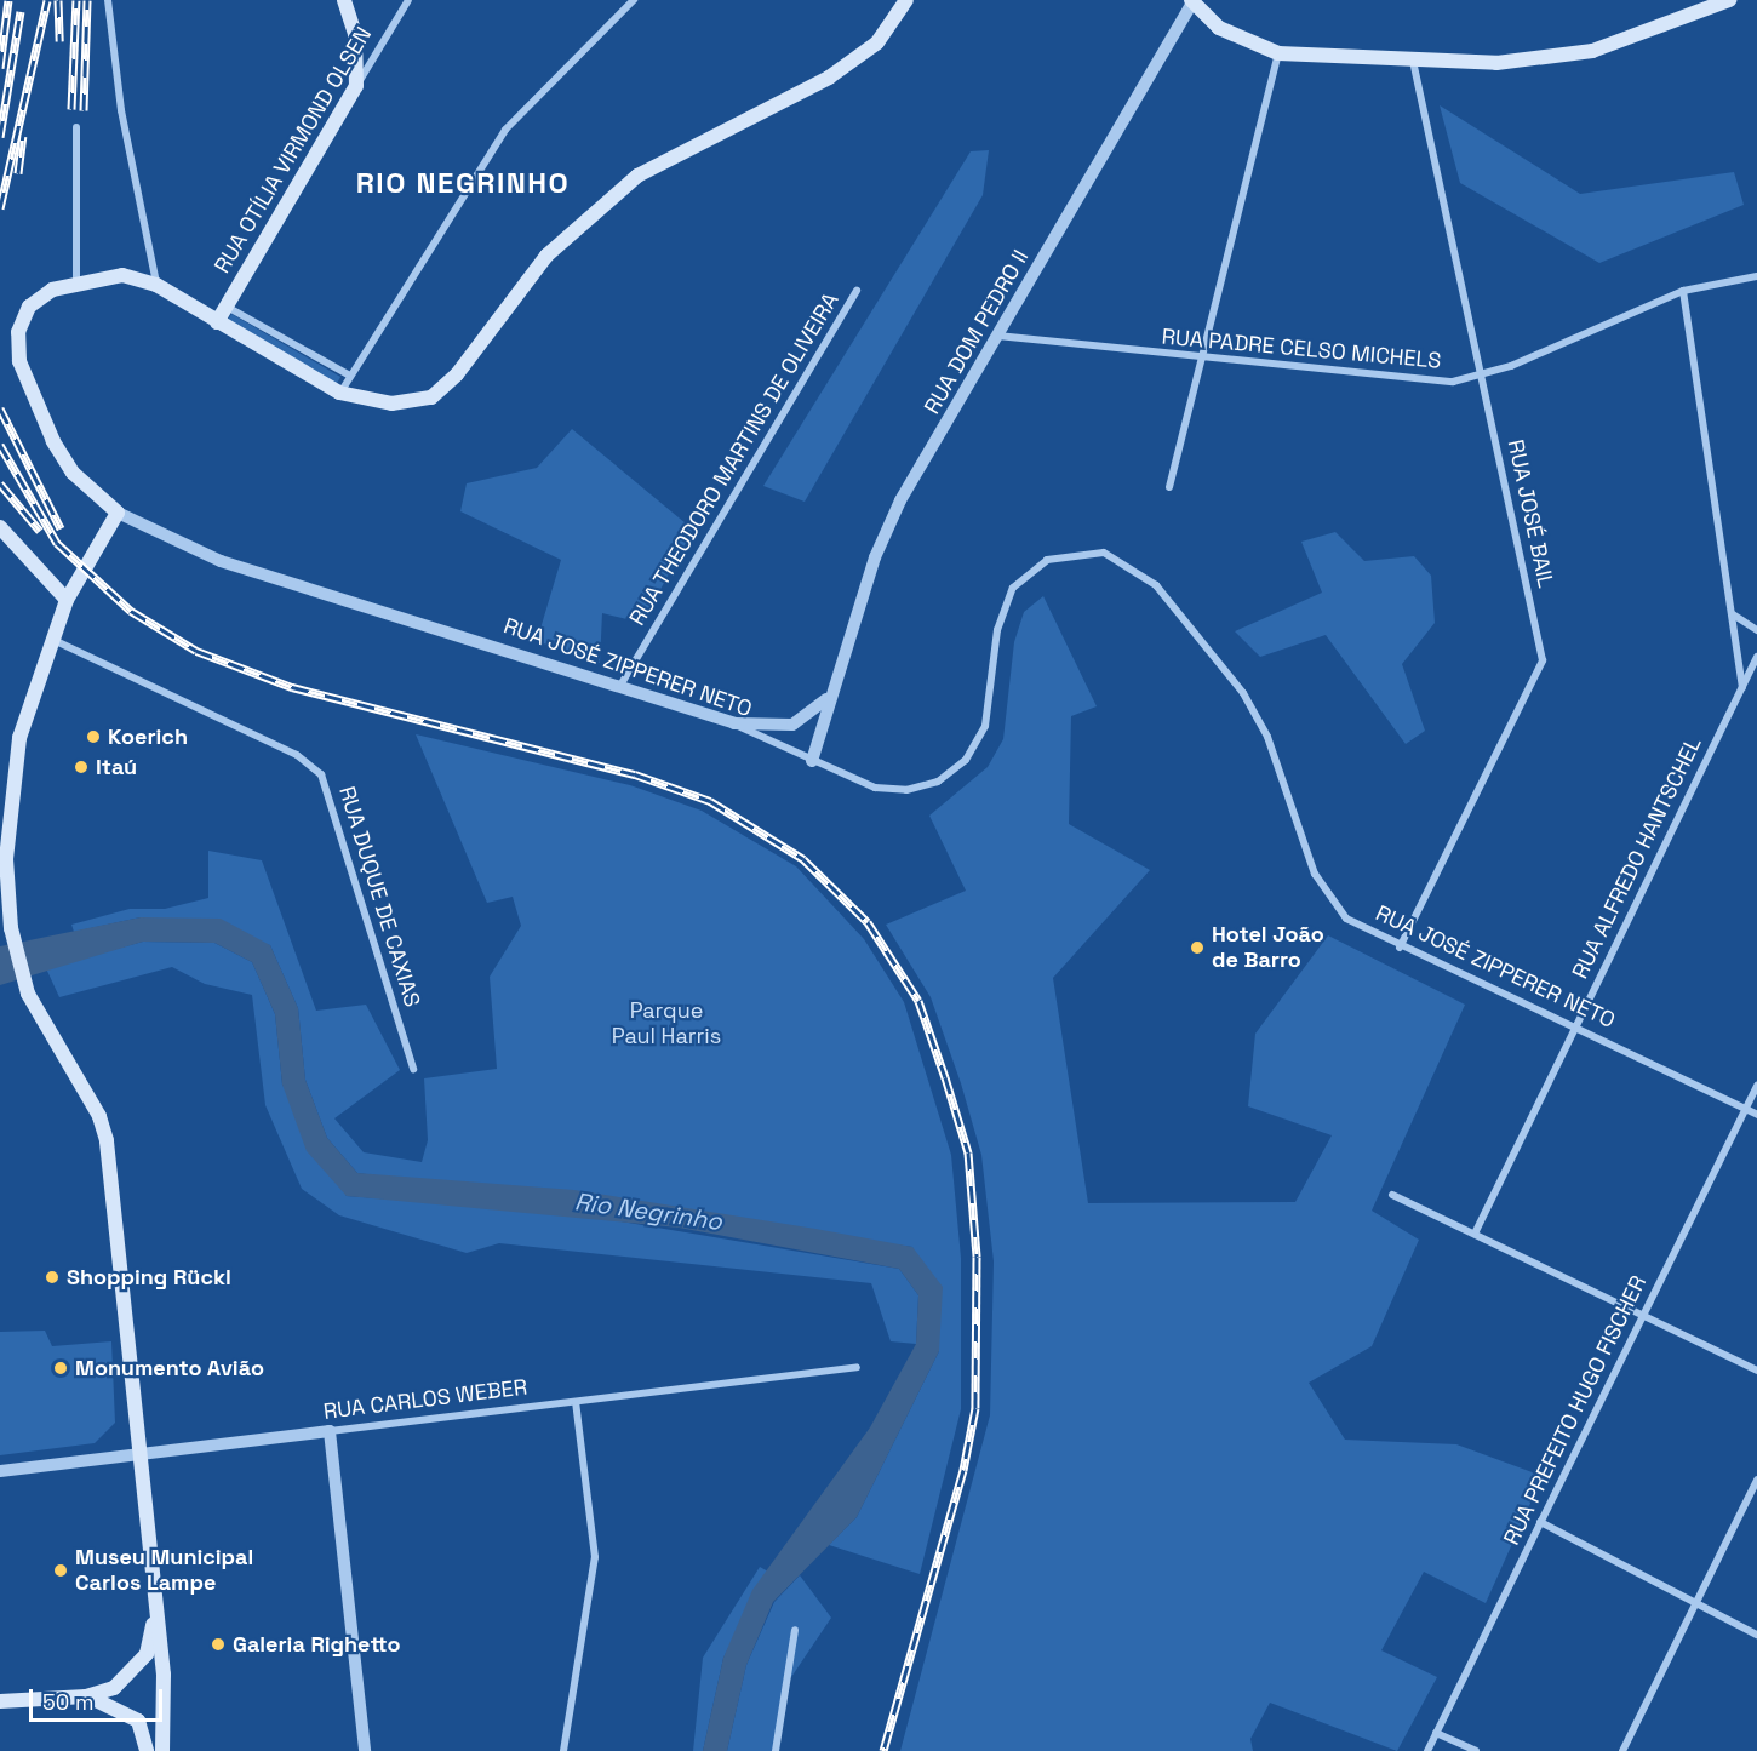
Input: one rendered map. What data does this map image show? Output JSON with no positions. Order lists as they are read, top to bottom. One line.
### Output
{"streets":{"main road":["RUA OTÍLIA VIRMOND OLSEN","RUA JOSÉ ZIPPERER NETO"],"street":["RUA DOM PEDRO II","RUA PADRE CELSO MICHELS","RUA THEODORO MARTINS DE OLIVEIRA","RUA JOSÉ BAIL","RUA ALFREDO HANTSCHEL","RUA DUQUE DE CAXIAS","RUA CARLOS WEBER","RUA PREFEITO HUGO FISCHER"]},"crossings":[["RUA OTÍLIA VIRMOND OLSEN","RUA JOSÉ ZIPPERER NETO"],["RUA DOM PEDRO II","RUA PADRE CELSO MICHELS"],["RUA DOM PEDRO II","RUA JOSÉ ZIPPERER NETO"],["RUA PADRE CELSO MICHELS","RUA JOSÉ BAIL"],["RUA THEODORO MARTINS DE OLIVEIRA","RUA JOSÉ ZIPPERER NETO"],["RUA JOSÉ BAIL","RUA JOSÉ ZIPPERER NETO"],["RUA JOSÉ ZIPPERER NETO","RUA ALFREDO HANTSCHEL"],["RUA JOSÉ ZIPPERER NETO","RUA PREFEITO HUGO FISCHER"]],"districts":["RIO NEGRINHO"],"water":["Rio Negrinho"],"parks":["Parque Paul Harris"],"places":["Koerich","Itaú","Hotel João de Barro","Shopping Rückl","Monumento Avião","Museu Municipal Carlos Lampe","Galeria Righetto"],"scale_bar":"50 m"}
